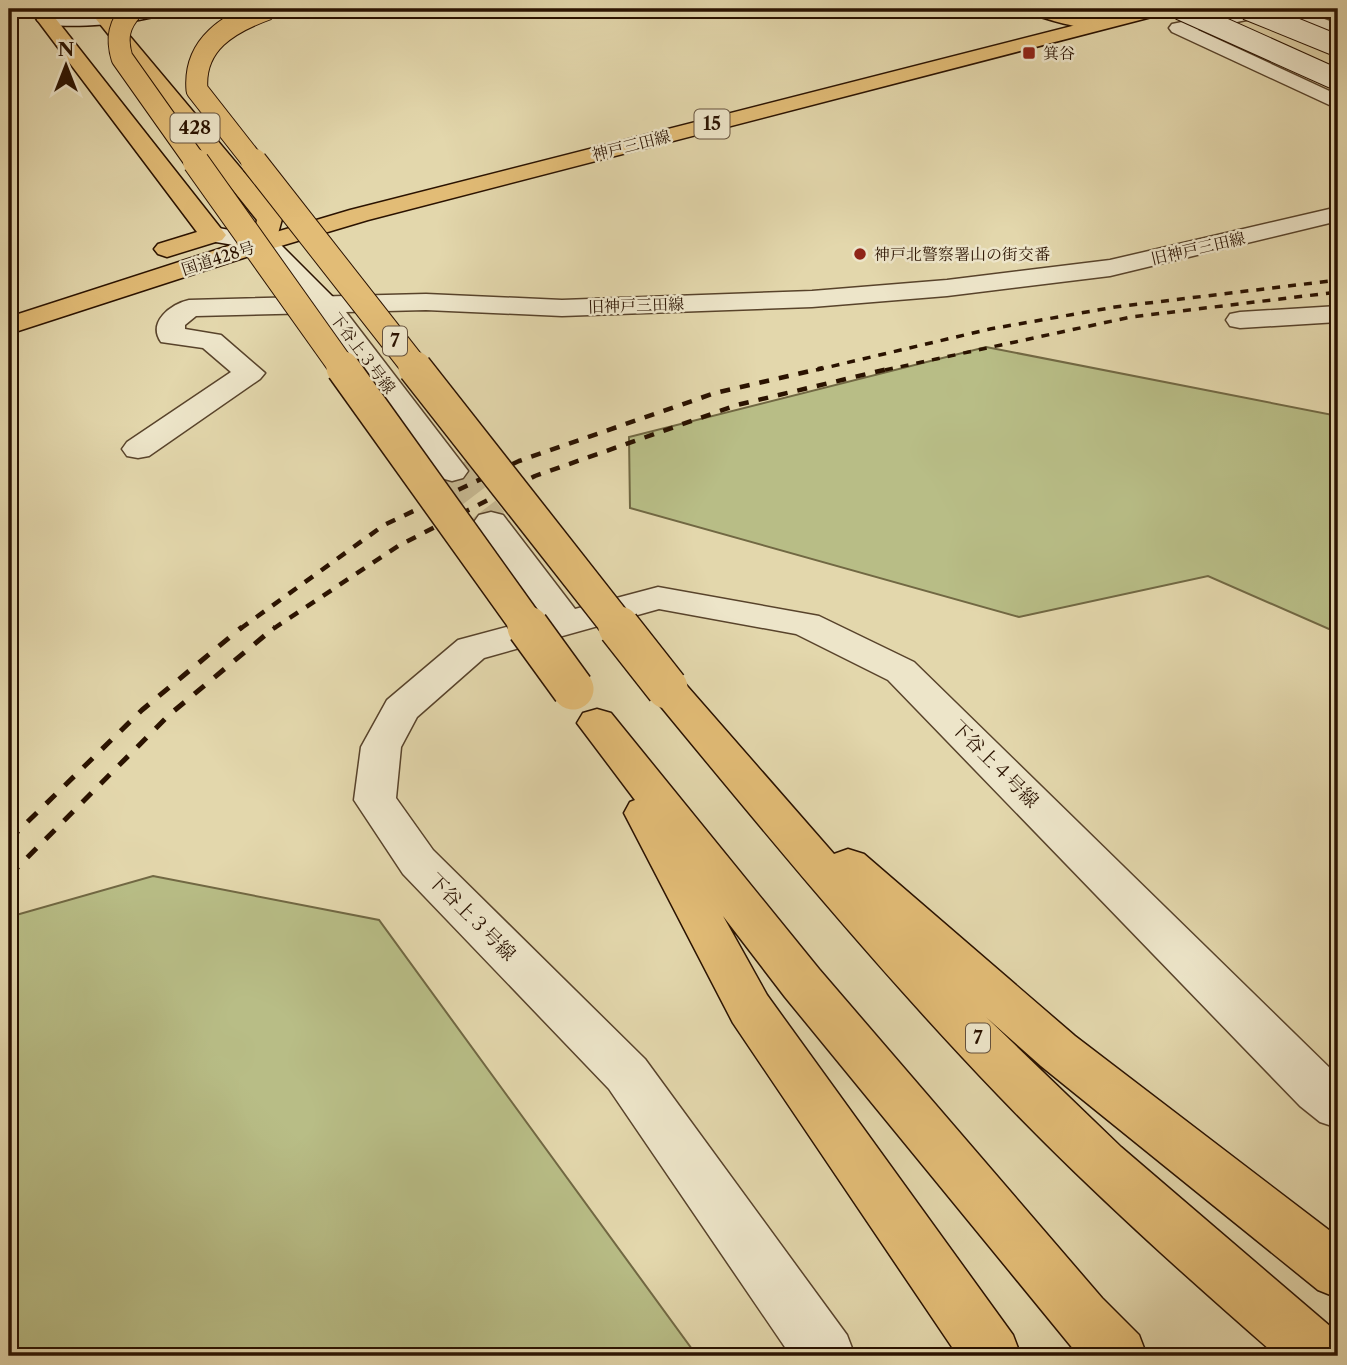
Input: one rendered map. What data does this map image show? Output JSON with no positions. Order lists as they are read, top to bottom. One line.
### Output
{"streets":{"main road":["15","428","神戸三田線","国道428号","7"],"street":["旧神戸三田線","下谷上３号線","下谷上４号線"]},"crossings":[["神戸三田線","国道428号"],["神戸三田線","下谷上３号線"],["旧神戸三田線","下谷上３号線"],["国道428号","下谷上３号線"],["下谷上３号線","下谷上４号線"]],"places":{"transit":["箕谷"],"other":["神戸北警察署山の街交番"]},"north":"top"}
